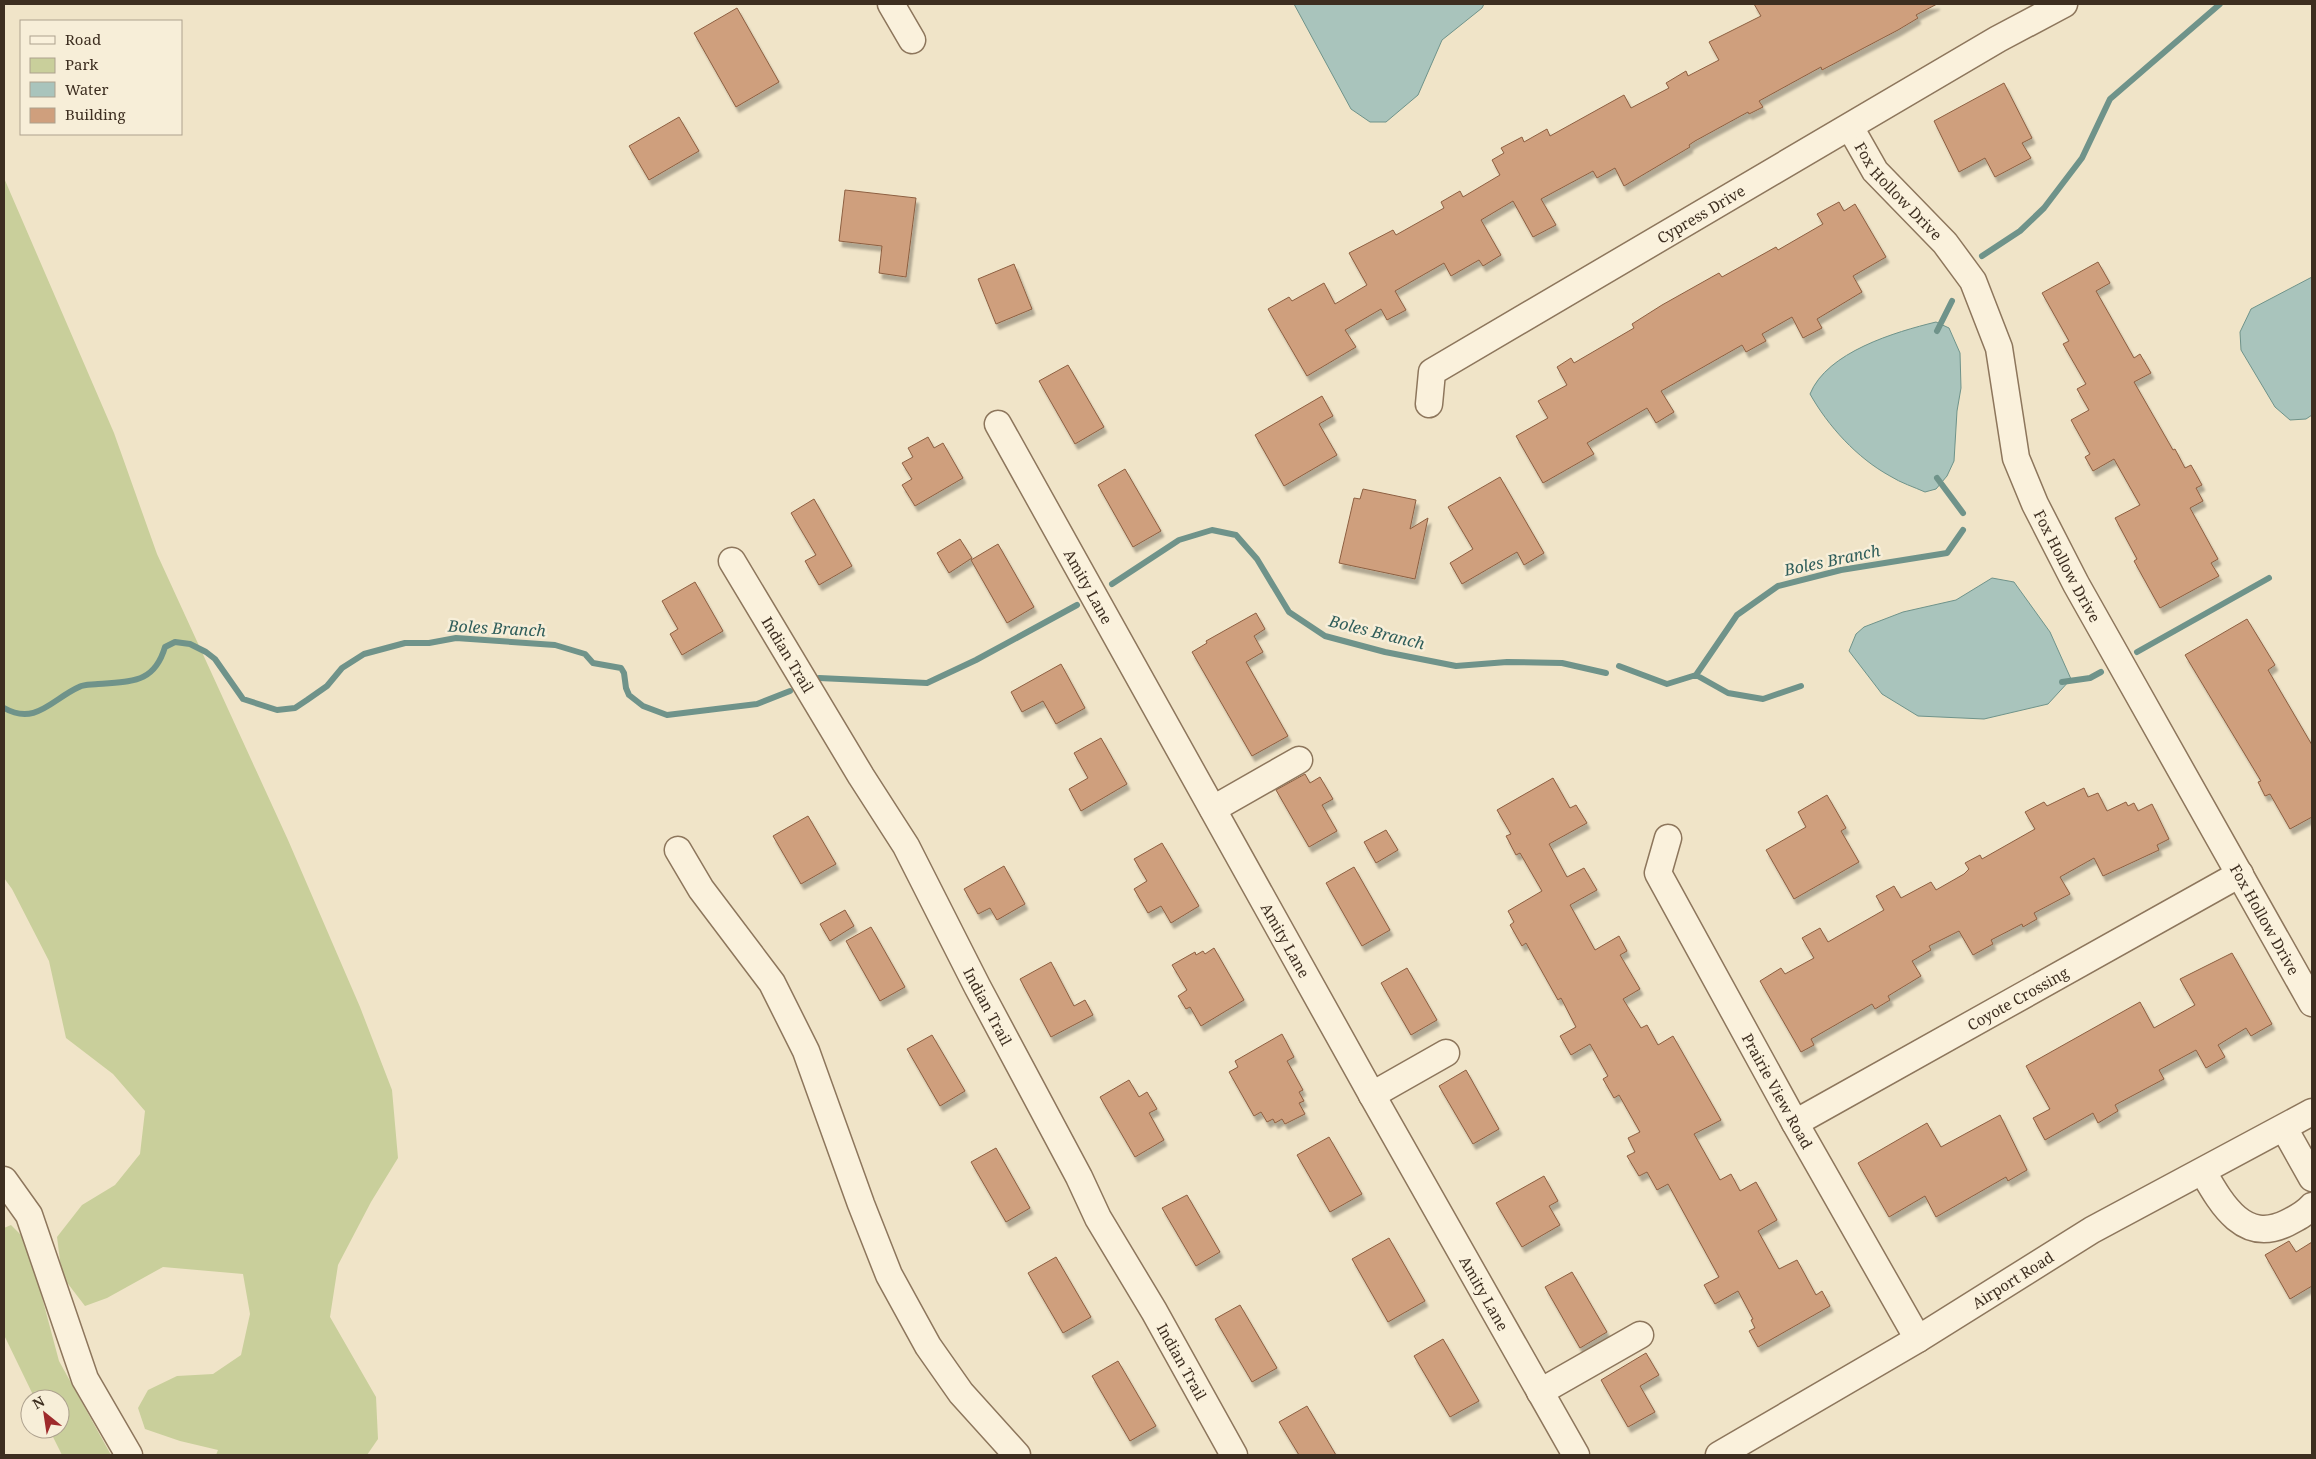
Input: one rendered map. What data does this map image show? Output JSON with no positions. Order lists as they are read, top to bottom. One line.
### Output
{"streets":{"street":["Fox Hollow Drive","Cypress Drive","Amity Lane","Indian Trail","Coyote Crossing","Prairie View Road","Airport Road"]},"crossings":[["Fox Hollow Drive","Cypress Drive"],["Fox Hollow Drive","Coyote Crossing"],["Coyote Crossing","Prairie View Road"],["Prairie View Road","Airport Road"]],"water":["Boles Branch"],"legend":["Road","Park","Water","Building"],"north":"top left"}
